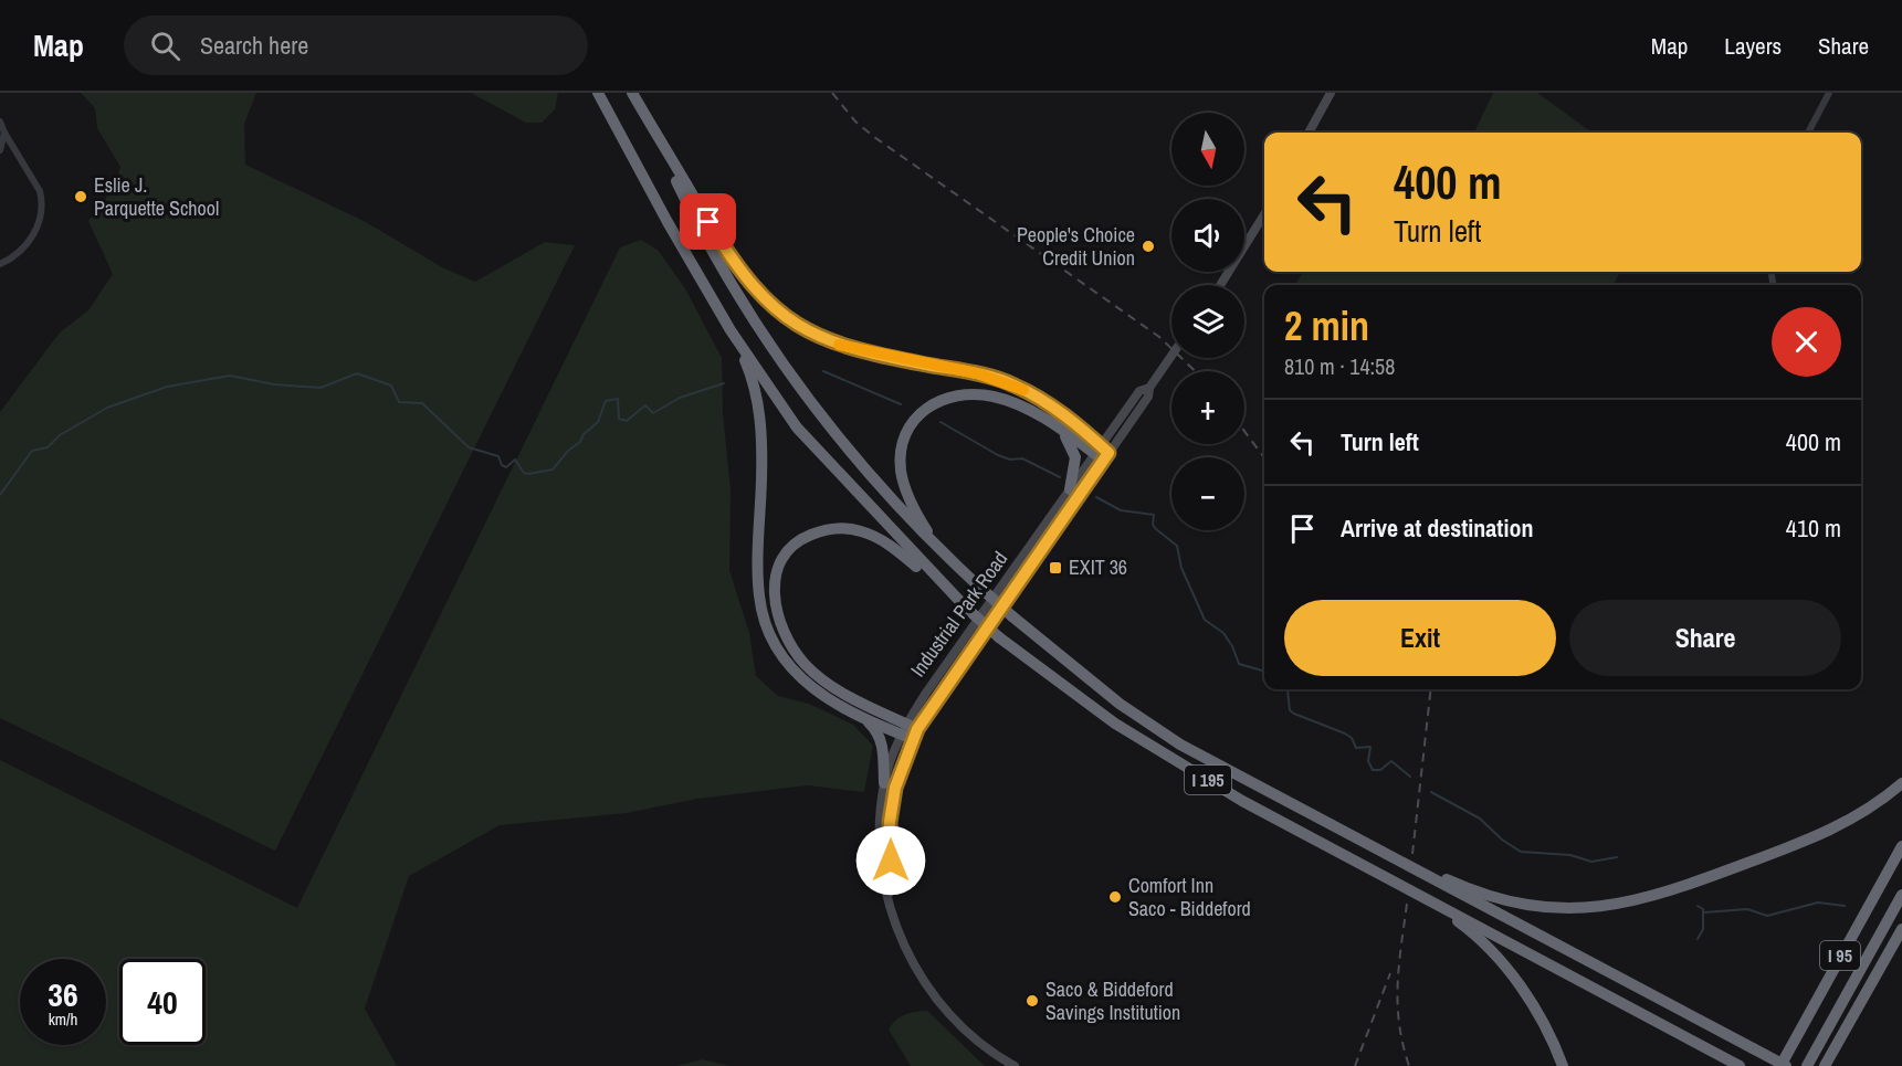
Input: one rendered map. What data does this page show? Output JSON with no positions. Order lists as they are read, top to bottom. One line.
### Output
{"streets":{"highway":["I 195","I 95"],"main road":["Industrial Park Road"]},"places":{"other":["Eslie J. Parquette School","People's Choice Credit Union","Comfort Inn Saco - Biddeford","Saco & Biddeford Savings Institution"],"transit":["EXIT 36"]},"north":"bottom","page":{"header":"Map","search":"Search here","nav":["Map","Layers","Share"],"map_buttons":["+","−"],"turn":["400 m","Turn left"],"heading":["2 min","810 m · 14:58"],"list":[{"name":"Turn left","value":"400 m"},{"name":"Arrive at destination","value":"410 m"}],"buttons":["Exit","Share"],"speed":"36 km/h","limit":"40"}}
